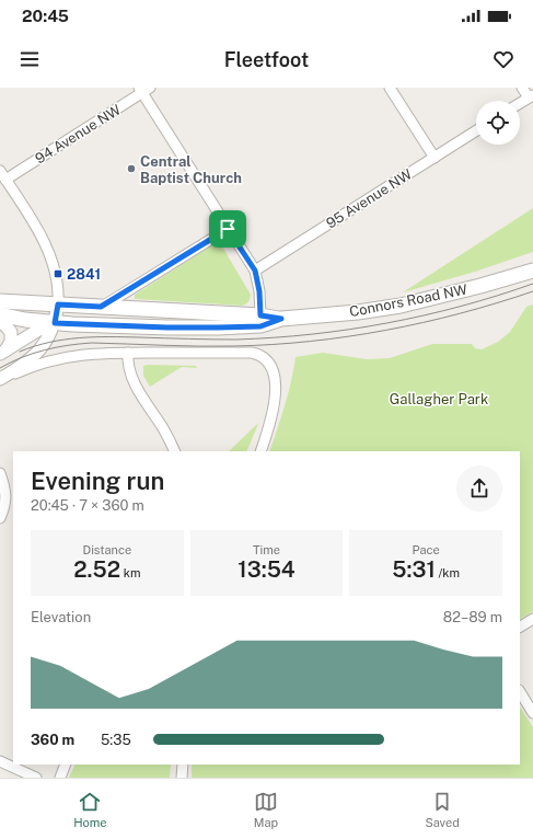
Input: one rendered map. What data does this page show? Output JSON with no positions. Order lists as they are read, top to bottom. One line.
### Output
{"streets":{"main road":["Connors Road NW"],"street":["94 Avenue NW","95 Avenue NW"]},"parks":["Gallagher Park"],"places":{"other":["Central Baptist Church"],"transit":["2841"]},"page":{"status":"20:45","header":"Fleetfoot","heading":["Evening run","20:45 · 7 × 360 m"],"stats":[["Distance","2.52 km"],["Time","13:54"],["Pace","5:31 /km"]],"chart":["Elevation","82–89 m"],"list":[{"name":"360 m","note":"5:35"}],"tabs":["Home","Map","Saved"]}}
